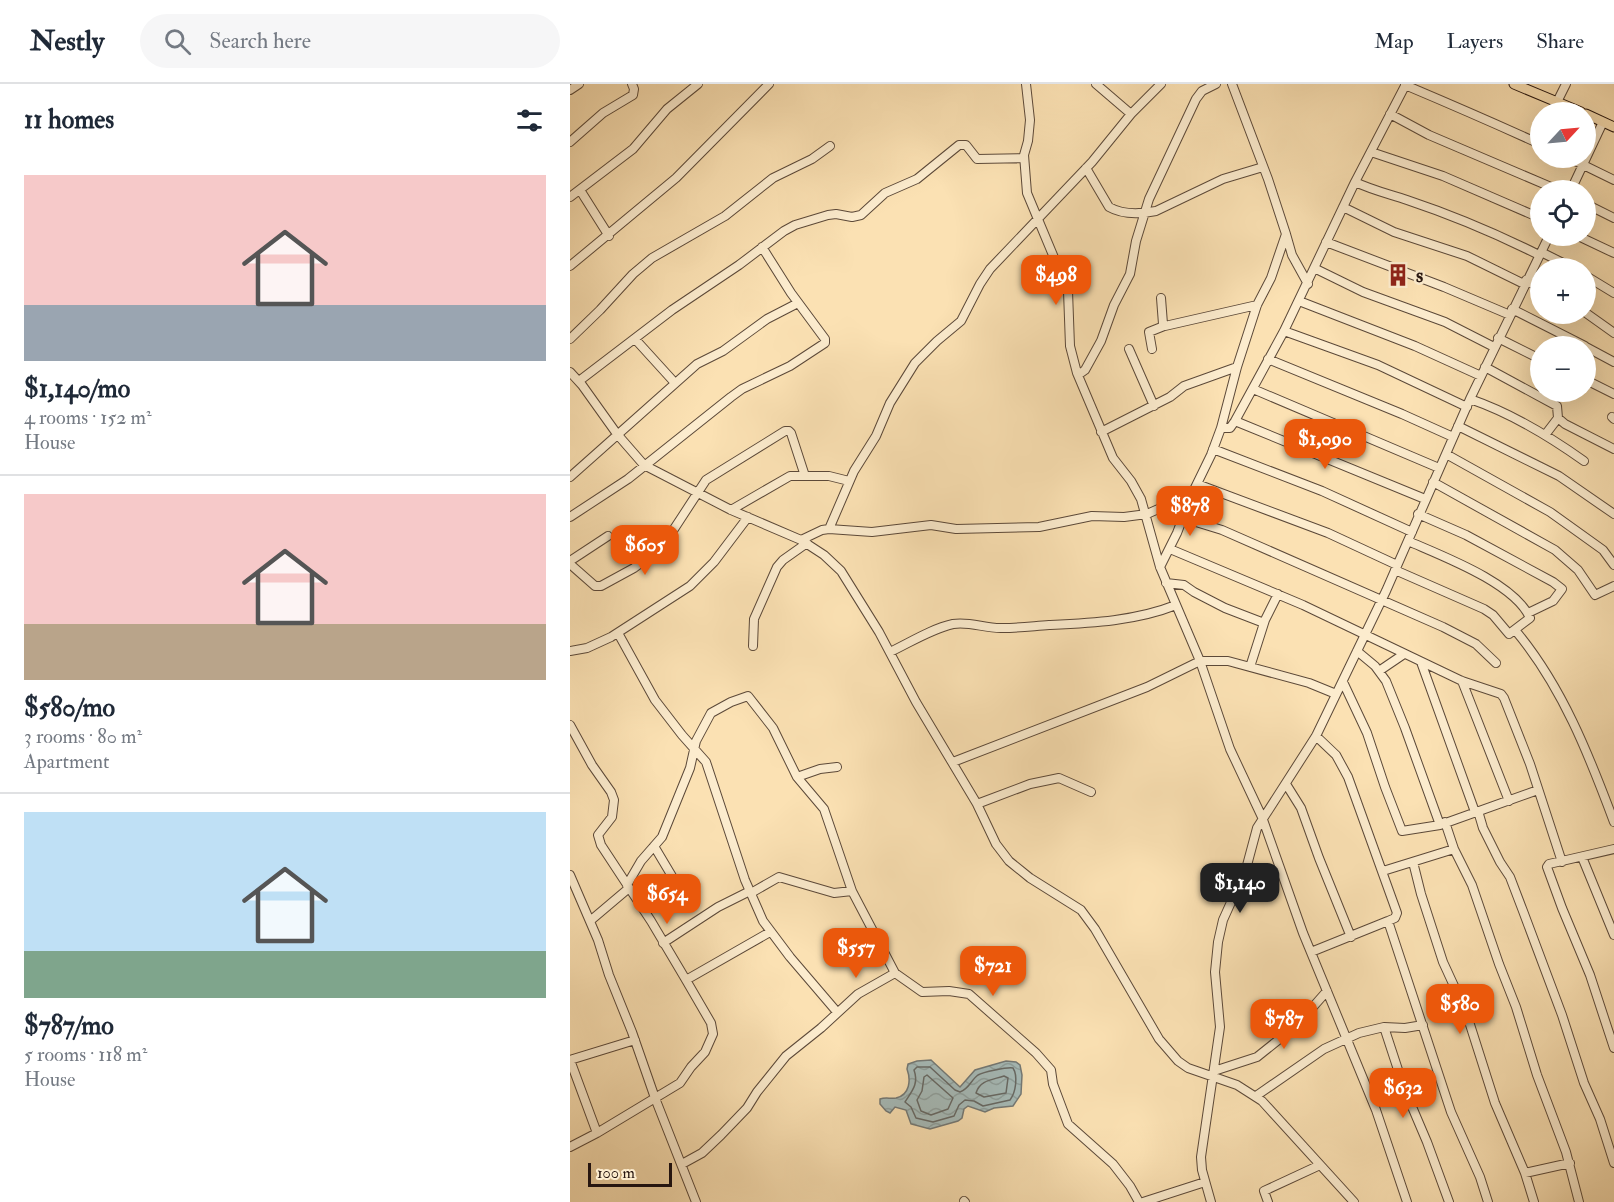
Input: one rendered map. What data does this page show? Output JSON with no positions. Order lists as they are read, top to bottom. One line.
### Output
{"places":{"building":["s"]},"scale_bar":"100 m","north":"top right","page":{"header":"Nestly","search":"Search here","nav":["Map","Layers","Share"],"heading":"11 homes","map_buttons":["+","−"],"list":[{"name":"$1,140/mo","note":"4 rooms · 152 m² · House"},{"name":"$580/mo","note":"3 rooms · 80 m² · Apartment"},{"name":"$787/mo","note":"5 rooms · 118 m² · House"}],"price":["$498","$1,090","$878","$605","$1,140","$654","$557","$721","$580","$787","$632"],"scale":"100 m"}}
